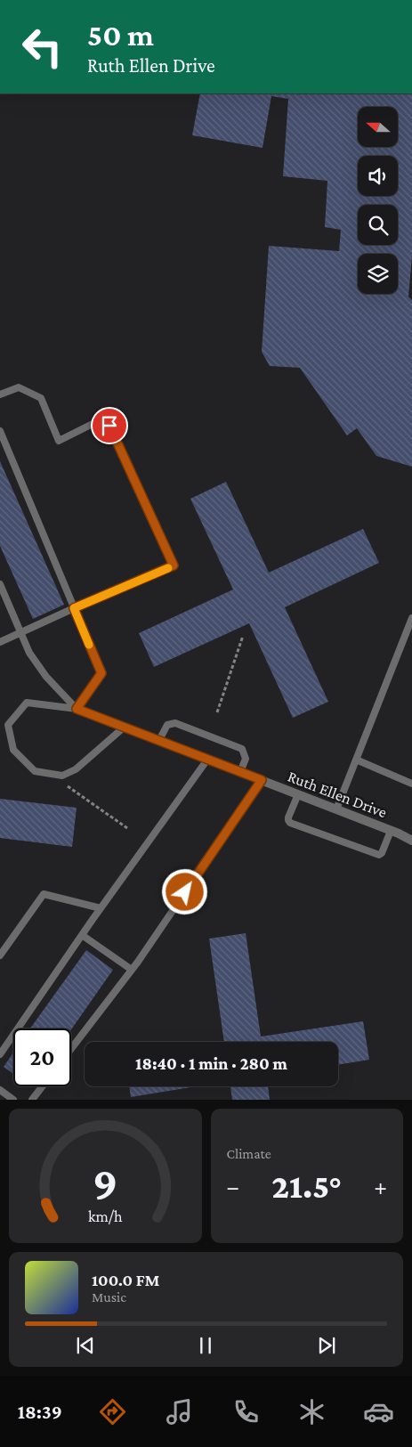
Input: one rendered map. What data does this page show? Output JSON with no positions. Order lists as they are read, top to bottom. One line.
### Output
{"streets":{"street":["Ruth Ellen Drive"]},"north":"left","page":{"turn":["50 m","Ruth Ellen Drive"],"limit":"20","trip":"18:40 · 1 min · 280 m","tile":"Climate","heat":["−","21.5°","+"],"song":["100.0 FM","Music"],"tabs":"18:39","gauge":["9","km/h"]}}
